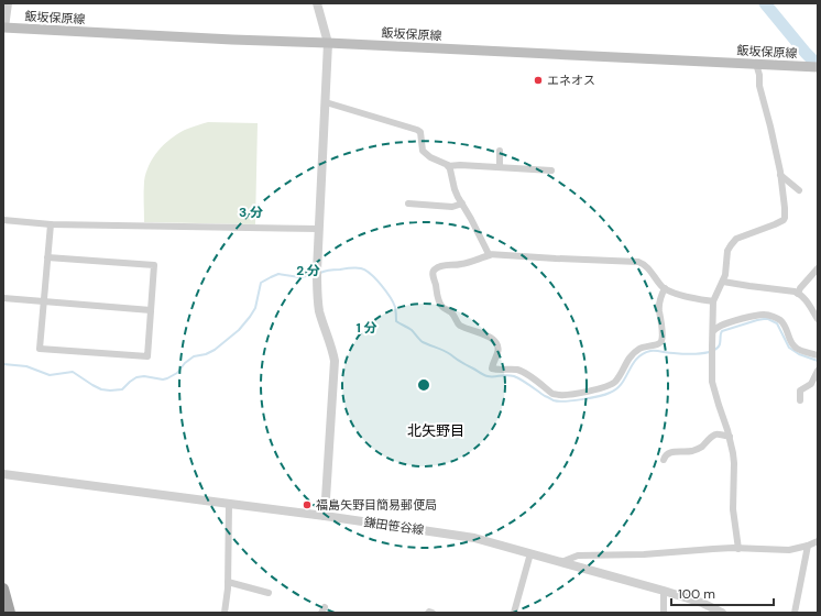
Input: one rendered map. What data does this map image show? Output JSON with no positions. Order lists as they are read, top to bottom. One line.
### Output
{"streets":{"main road":["飯坂保原線"],"street":["鎌田笹谷線"]},"districts":["北矢野目"],"places":["エネオス","福島矢野目簡易郵便局"],"scale_bar":"100 m","rings":["3 分","2 分","1 分"]}
